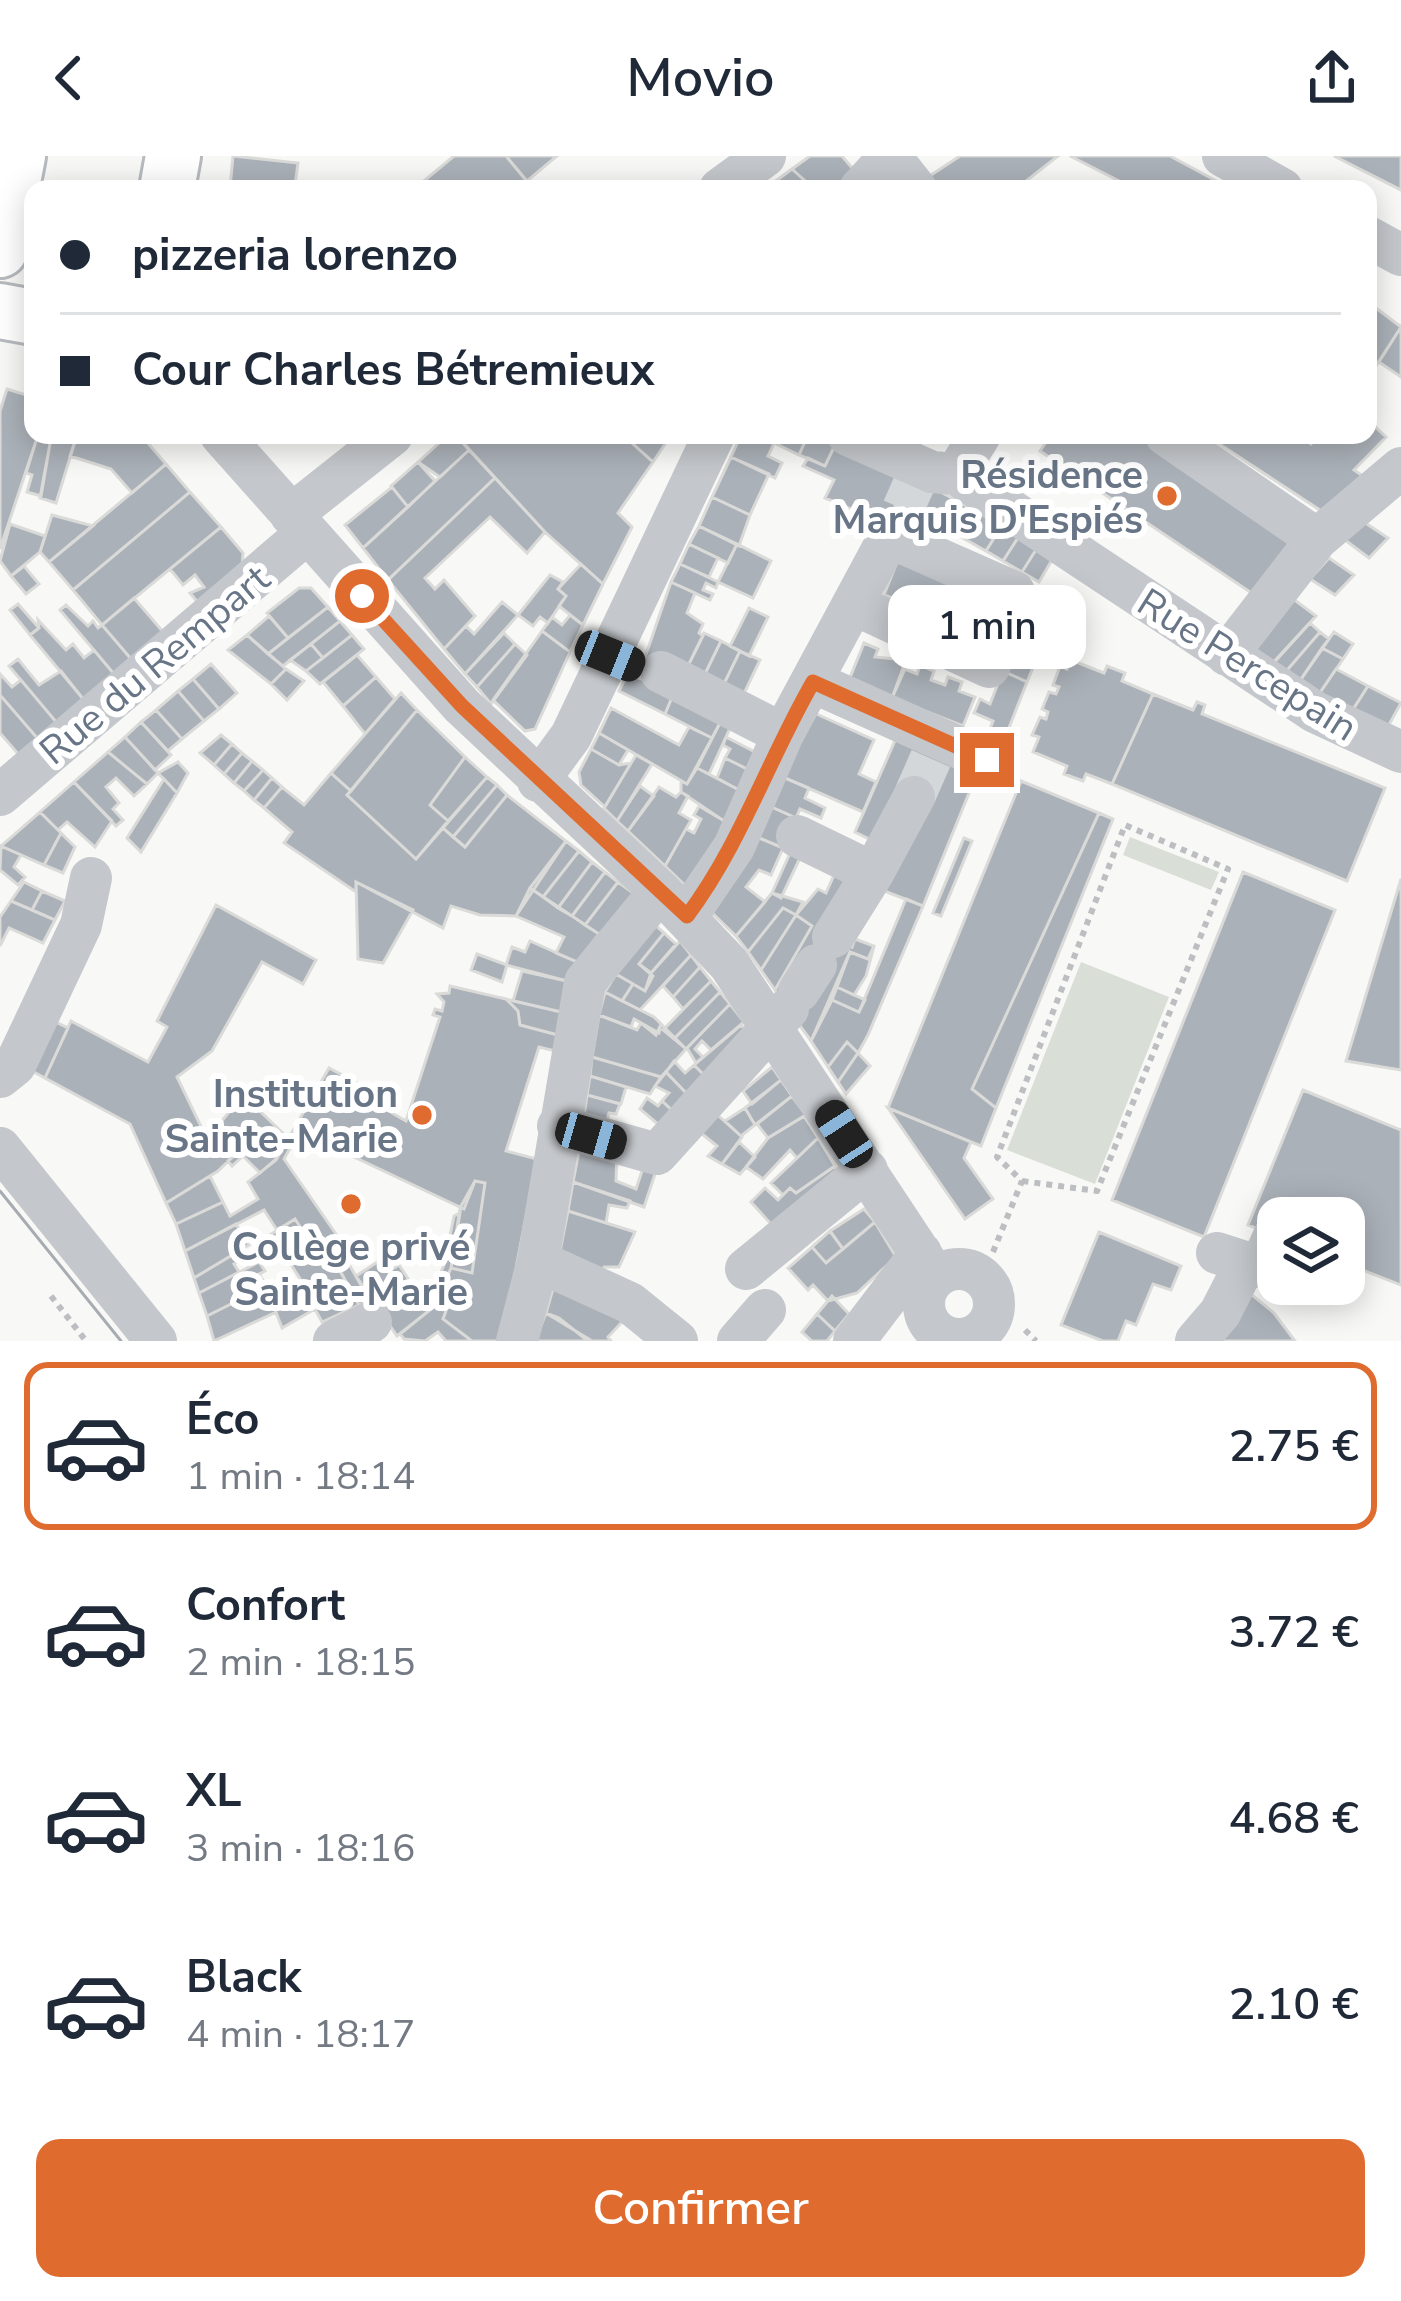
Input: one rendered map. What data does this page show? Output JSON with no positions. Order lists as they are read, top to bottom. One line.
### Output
{"streets":{"street":["Rue du Rempart","Rue Percepain"]},"places":["Résidence Marquis D'Espiés","Institution Sainte-Marie","Collège privé Sainte-Marie"],"page":{"header":"Movio","banner":["pizzeria lorenzo","Cour Charles Bétremieux"],"bubble":"1 min","list":[{"name":"Éco","note":"1 min · 18:14","value":"2.75 €"},{"name":"Confort","note":"2 min · 18:15","value":"3.72 €"},{"name":"XL","note":"3 min · 18:16","value":"4.68 €"},{"name":"Black","note":"4 min · 18:17","value":"2.10 €"}],"buttons":"Confirmer"}}
